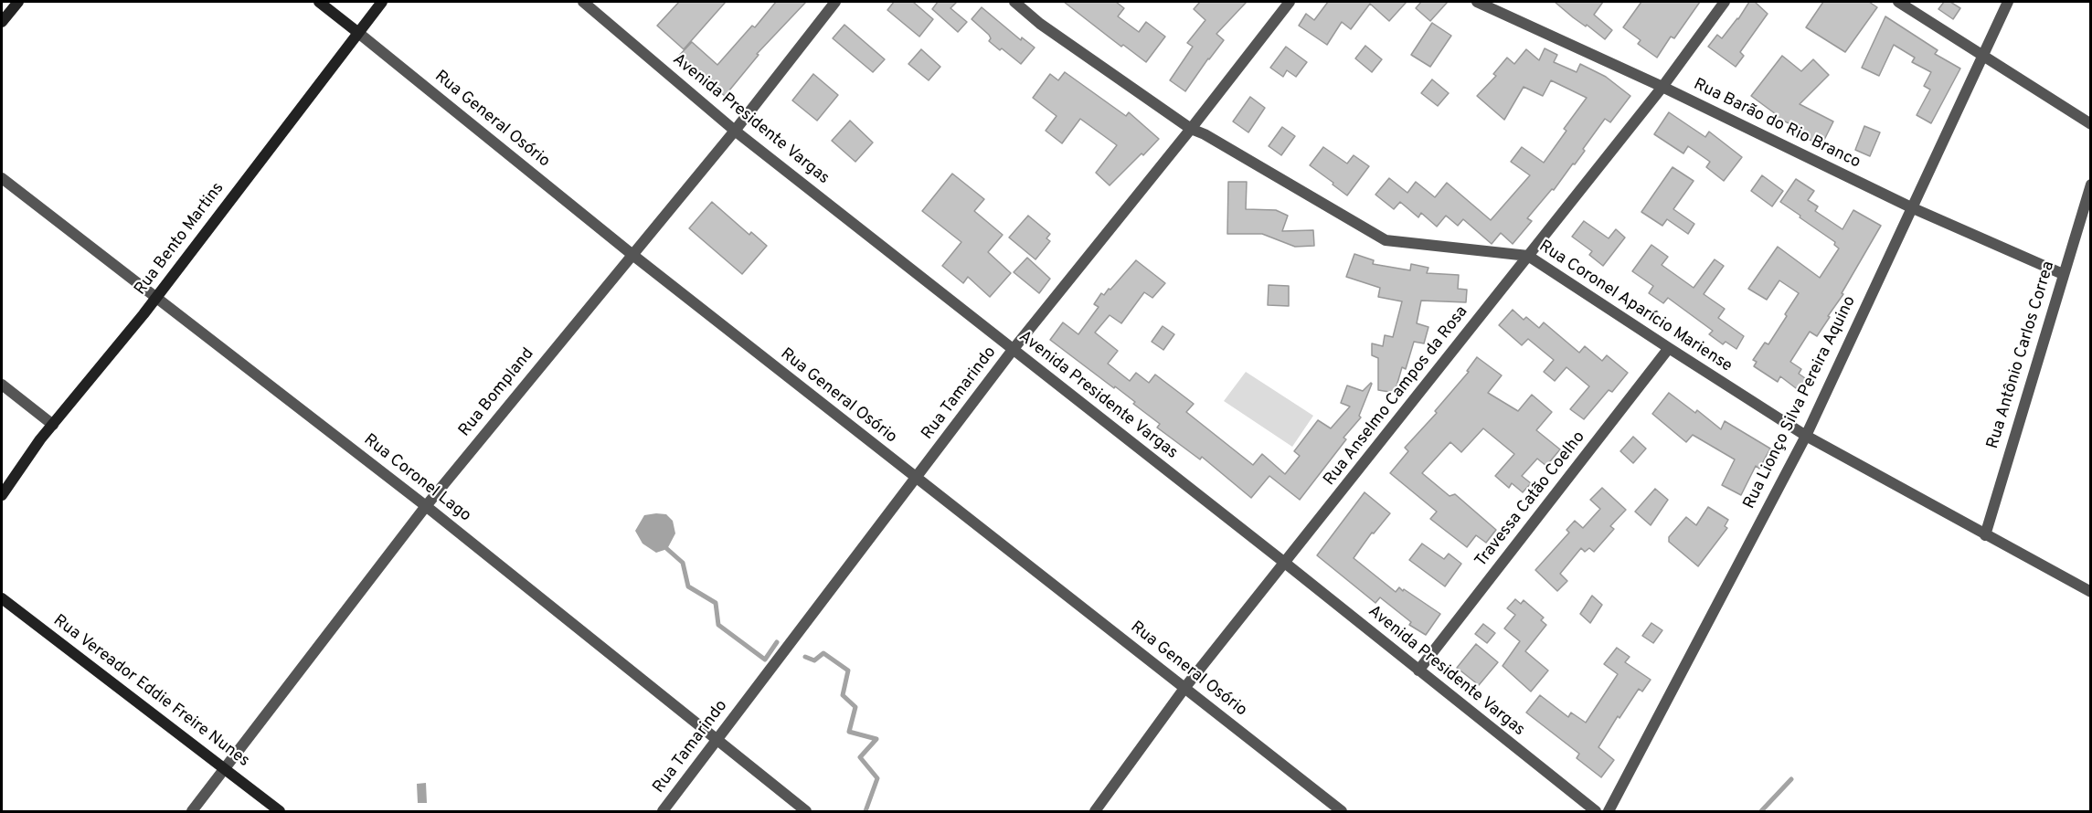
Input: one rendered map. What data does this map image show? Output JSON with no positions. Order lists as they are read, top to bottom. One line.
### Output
{"streets":{"street":["Rua General Osório","Avenida Presidente Vargas","Rua Barão do Rio Branco","Rua Bento Martins","Rua Coronel Aparício Mariense","Rua Antônio Carlos Correa","Rua Bompland","Rua Tamarindo","Rua Anselmo Campos da Rosa","Rua Lionço Silva Pereira Aquino","Rua Coronel Lago","Travessa Catão Coelho","Rua Vereador Eddie Freire Nunes"]},"crossings":[["Rua General Osório","Rua Bento Martins"],["Rua General Osório","Rua Bompland"],["Rua General Osório","Rua Tamarindo"],["Rua General Osório","Rua Anselmo Campos da Rosa"],["Avenida Presidente Vargas","Rua Bompland"],["Avenida Presidente Vargas","Rua Tamarindo"],["Avenida Presidente Vargas","Rua Anselmo Campos da Rosa"],["Avenida Presidente Vargas","Travessa Catão Coelho"],["Rua Barão do Rio Branco","Rua Antônio Carlos Correa"],["Rua Barão do Rio Branco","Rua Anselmo Campos da Rosa"],["Rua Barão do Rio Branco","Rua Lionço Silva Pereira Aquino"],["Rua Bento Martins","Rua Coronel Lago"],["Rua Coronel Aparício Mariense","Rua Antônio Carlos Correa"],["Rua Coronel Aparício Mariense","Rua Tamarindo"],["Rua Coronel Aparício Mariense","Rua Anselmo Campos da Rosa"],["Rua Coronel Aparício Mariense","Rua Lionço Silva Pereira Aquino"],["Rua Coronel Aparício Mariense","Travessa Catão Coelho"],["Rua Bompland","Rua Coronel Lago"],["Rua Bompland","Rua Vereador Eddie Freire Nunes"],["Rua Tamarindo","Rua Coronel Lago"]]}
